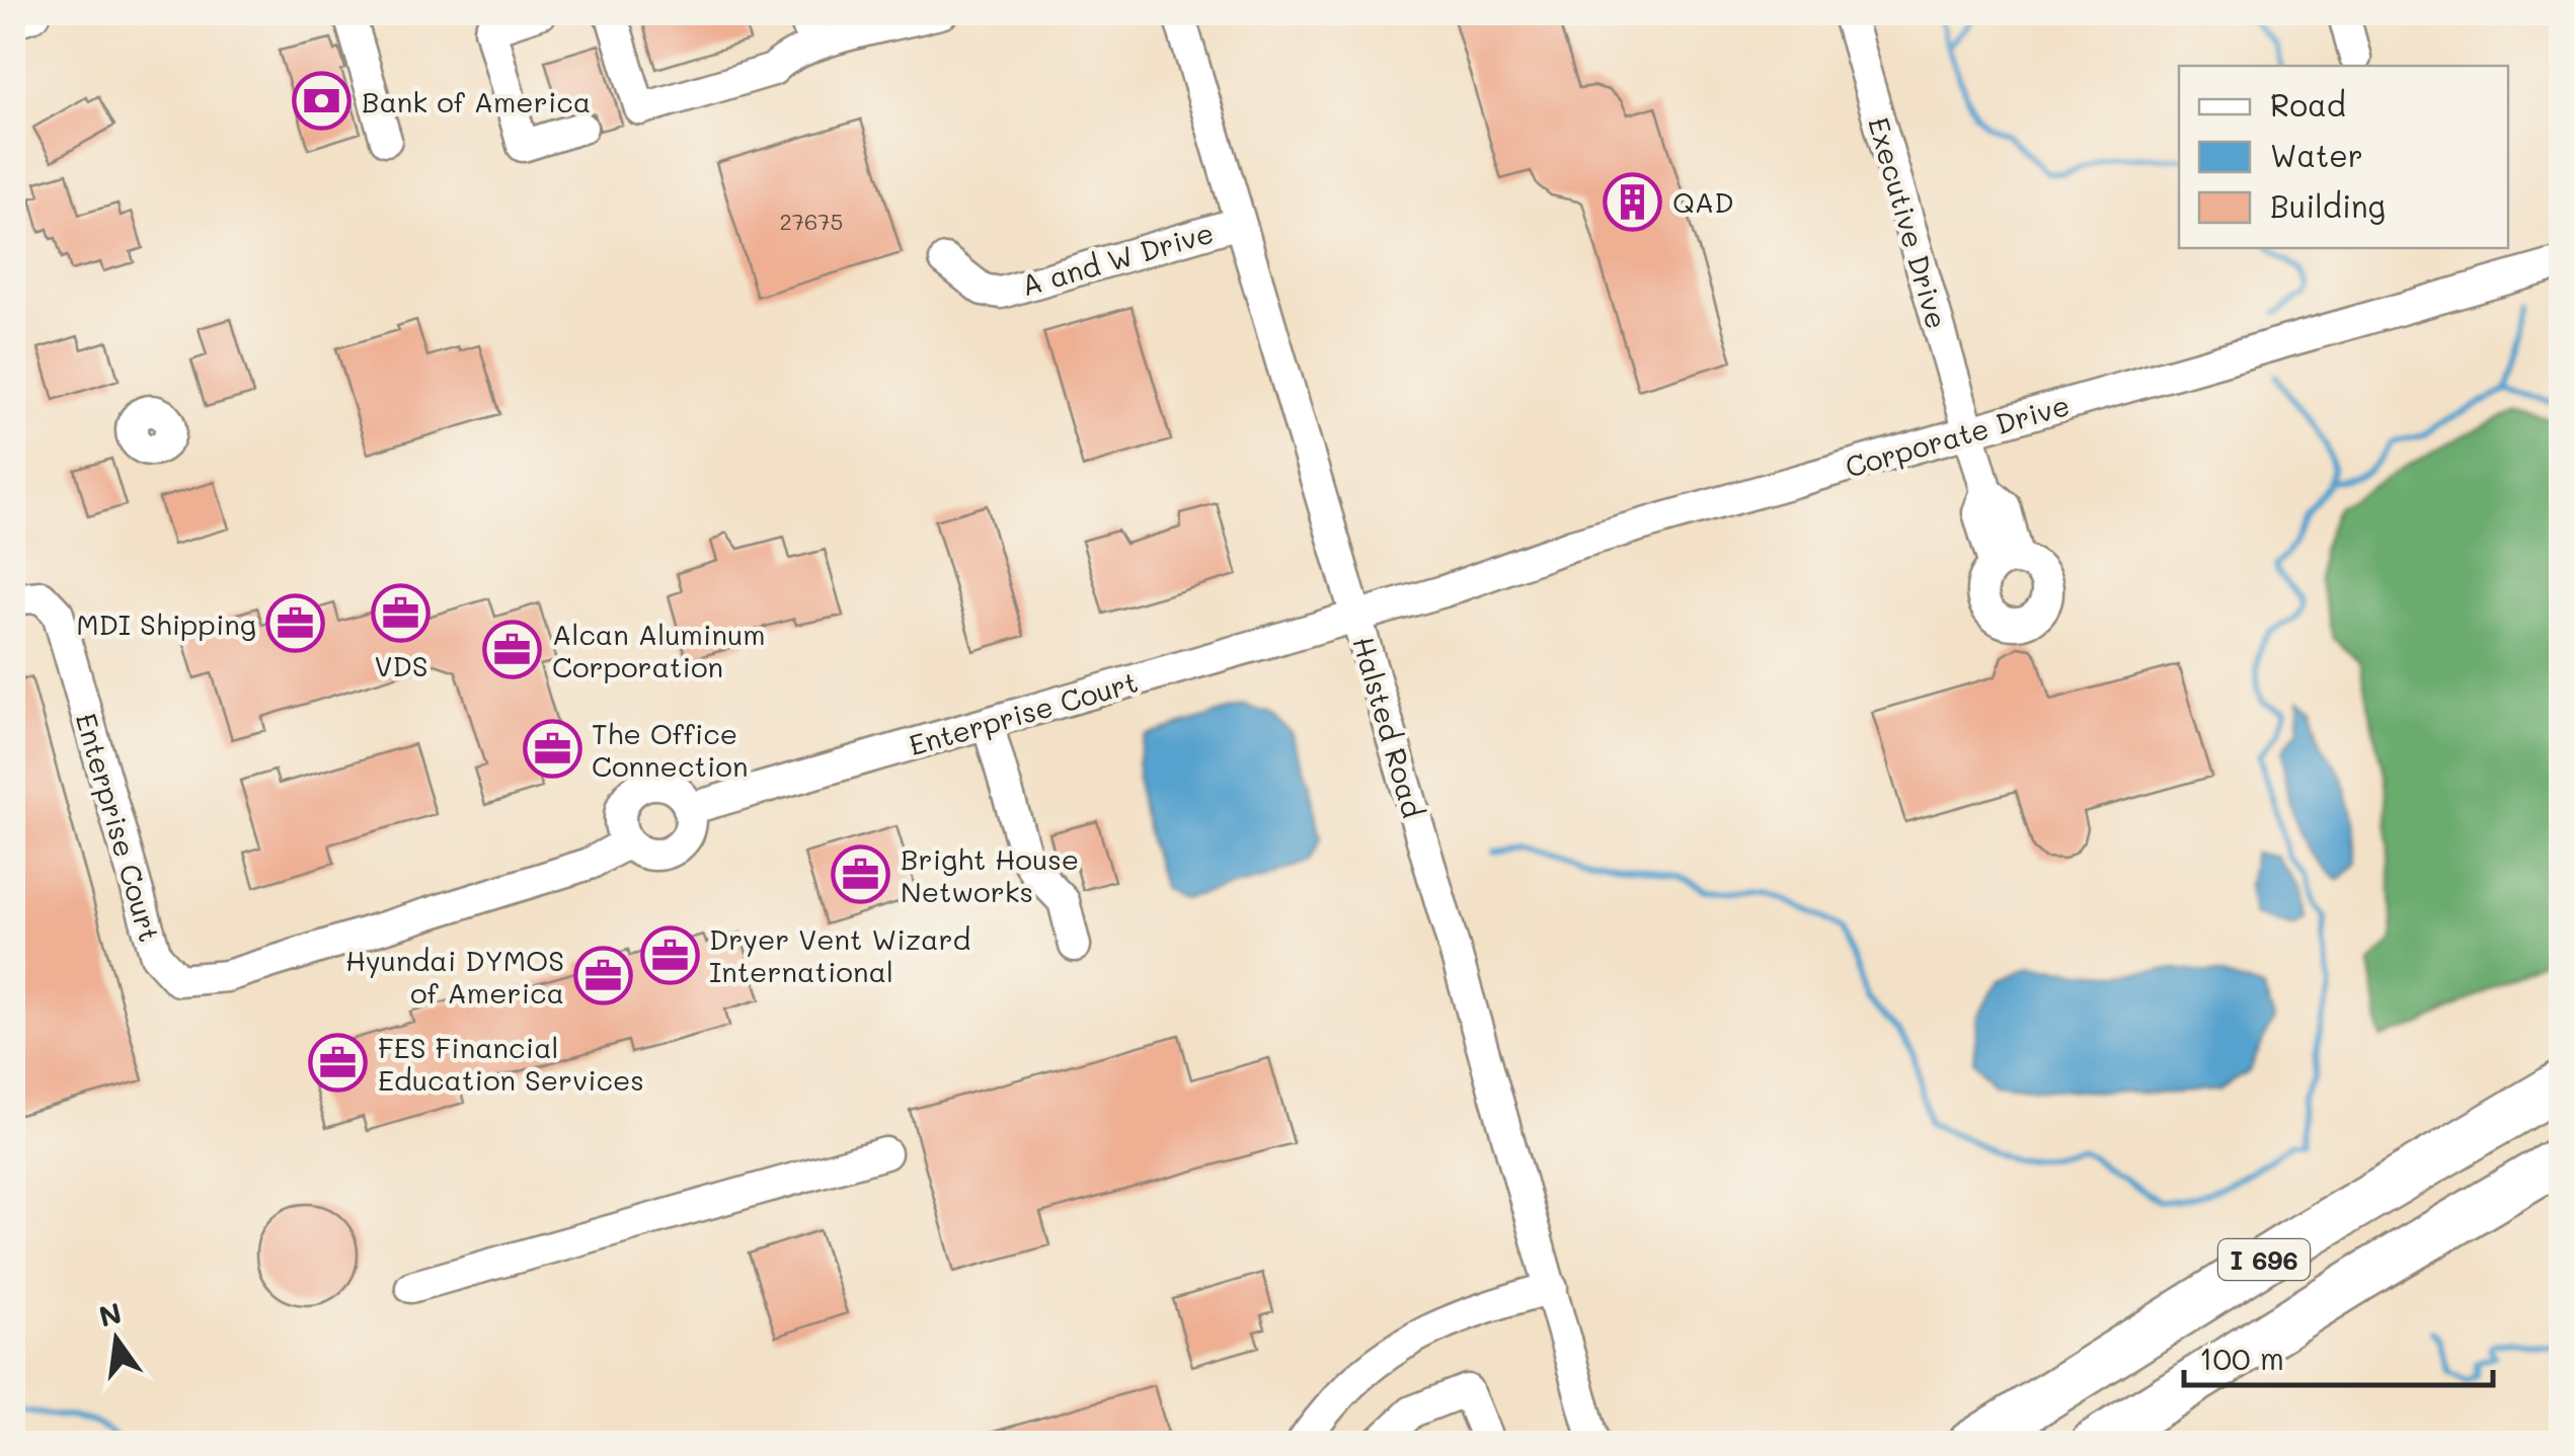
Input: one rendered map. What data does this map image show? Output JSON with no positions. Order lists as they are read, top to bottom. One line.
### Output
{"streets":{"highway":["I 696"],"street":["Executive Drive","A and W Drive","Corporate Drive","Enterprise Court","Halsted Road"]},"crossings":[["Executive Drive","Corporate Drive"],["A and W Drive","Halsted Road"],["Corporate Drive","Enterprise Court"],["Corporate Drive","Halsted Road"],["Enterprise Court","Halsted Road"]],"places":{"bank":["Bank of America"],"building":["QAD"],"office":["VDS","MDI Shipping","Alcan Aluminum Corporation","The Office Connection","Bright House Networks","Dryer Vent Wizard International","Hyundai DYMOS of America","FES Financial Education Services"]},"house_numbers":["27675"],"legend":["Road","Water","Building"],"scale_bar":"100 m","north":"top"}
